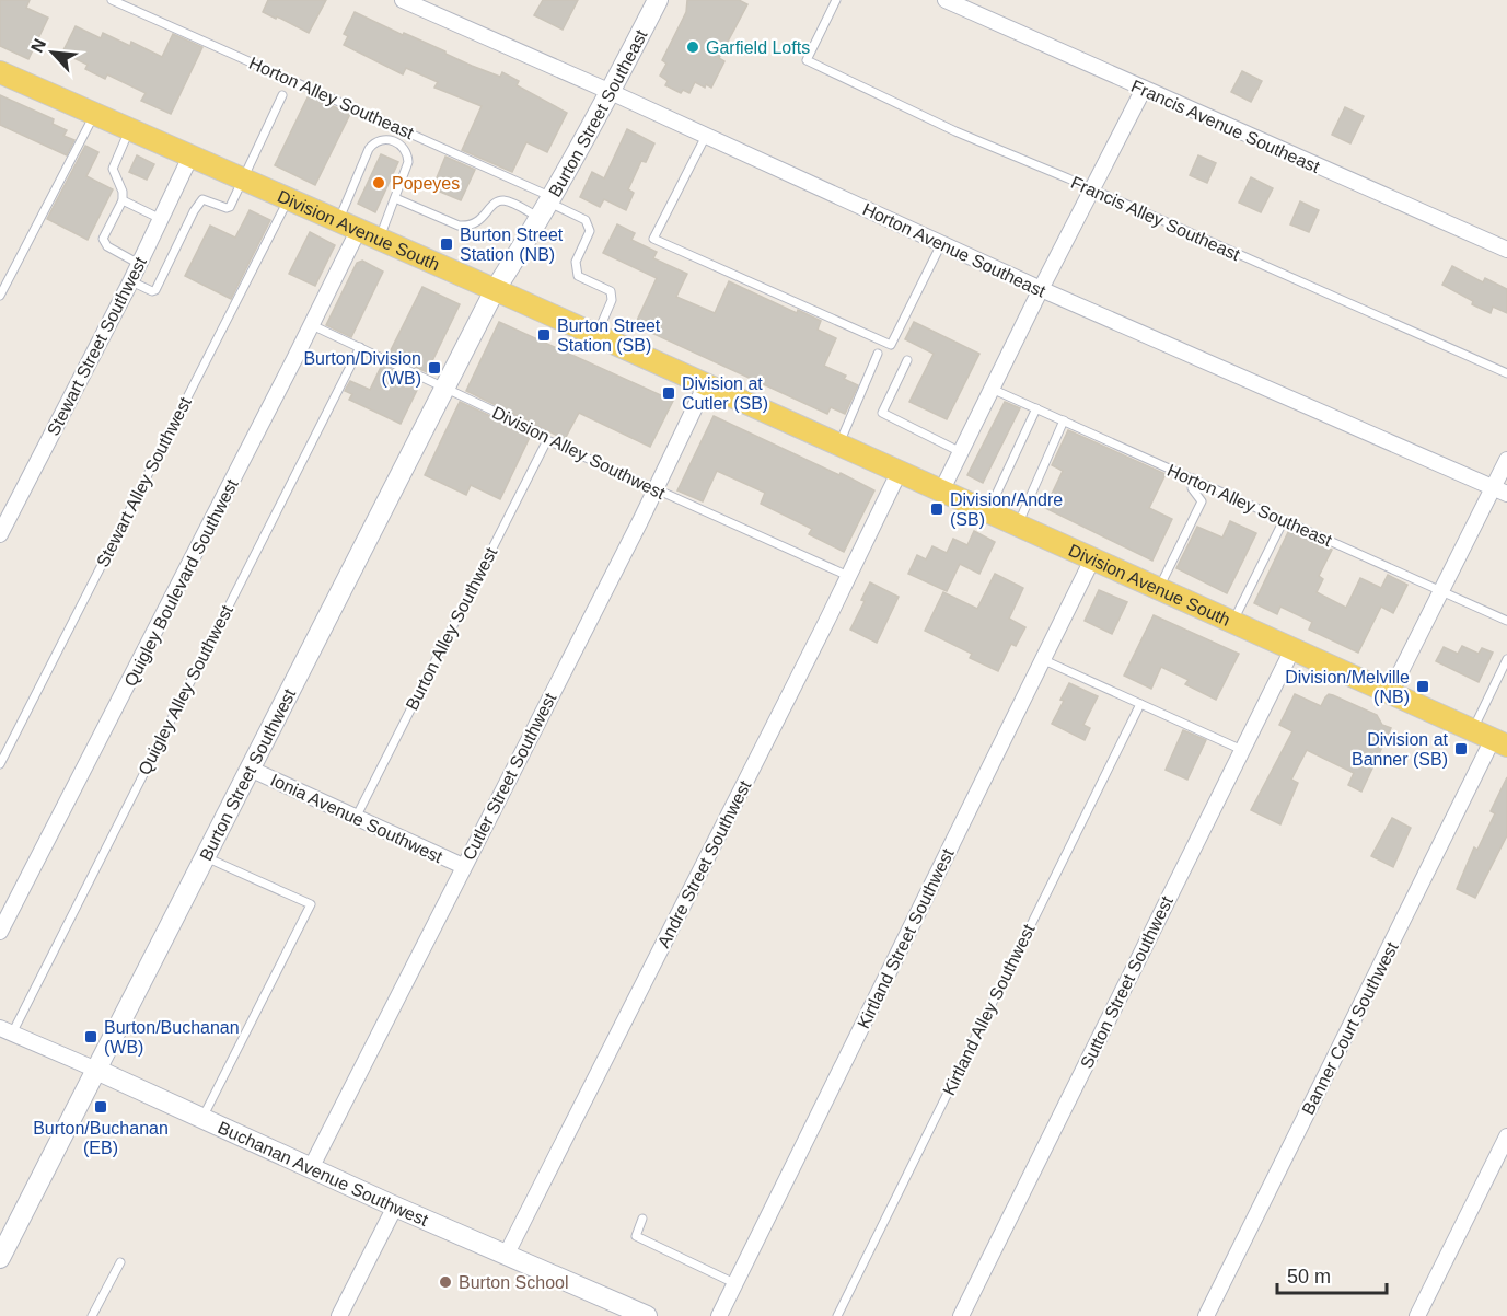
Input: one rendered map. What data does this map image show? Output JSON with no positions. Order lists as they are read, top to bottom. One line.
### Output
{"streets":{"main road":["Burton Street Southeast","Division Avenue South","Burton Street Southwest","Buchanan Avenue Southwest"],"street":["Francis Avenue Southeast","Horton Avenue Southeast","Stewart Street Southwest","Quigley Boulevard Southwest","Cutler Street Southwest","Ionia Avenue Southwest","Andre Street Southwest","Kirtland Street Southwest","Sutton Street Southwest","Banner Court Southwest"],"lane":["Horton Alley Southeast","Francis Alley Southeast","Division Alley Southwest","Stewart Alley Southwest","Burton Alley Southwest","Quigley Alley Southwest","Kirtland Alley Southwest"]},"crossings":[["Horton Alley Southeast","Burton Street Southeast"],["Burton Street Southeast","Division Avenue South"],["Burton Street Southeast","Horton Avenue Southeast"],["Burton Street Southeast","Burton Street Southwest"],["Division Avenue South","Stewart Street Southwest"],["Division Avenue South","Stewart Alley Southwest"],["Division Avenue South","Quigley Boulevard Southwest"],["Division Avenue South","Burton Street Southwest"],["Division Avenue South","Cutler Street Southwest"],["Division Avenue South","Andre Street Southwest"],["Division Avenue South","Kirtland Street Southwest"],["Division Avenue South","Sutton Street Southwest"],["Division Avenue South","Banner Court Southwest"],["Division Alley Southwest","Quigley Boulevard Southwest"],["Division Alley Southwest","Burton Alley Southwest"],["Division Alley Southwest","Quigley Alley Southwest"],["Division Alley Southwest","Burton Street Southwest"],["Division Alley Southwest","Cutler Street Southwest"],["Division Alley Southwest","Andre Street Southwest"],["Burton Alley Southwest","Ionia Avenue Southwest"],["Quigley Alley Southwest","Buchanan Avenue Southwest"],["Burton Street Southwest","Ionia Avenue Southwest"],["Burton Street Southwest","Buchanan Avenue Southwest"],["Cutler Street Southwest","Ionia Avenue Southwest"],["Cutler Street Southwest","Buchanan Avenue Southwest"],["Andre Street Southwest","Buchanan Avenue Southwest"]],"places":{"other":["Garfield Lofts","Popeyes","Burton School"],"transit":["Burton Street Station (NB)","Burton Street Station (SB)","Burton/Division (WB)","Division at Cutler (SB)","Division/Andre (SB)","Division/Melville (NB)","Division at Banner (SB)","Burton/Buchanan (WB)","Burton/Buchanan (EB)"]},"scale_bar":"50 m","north":"top left"}
